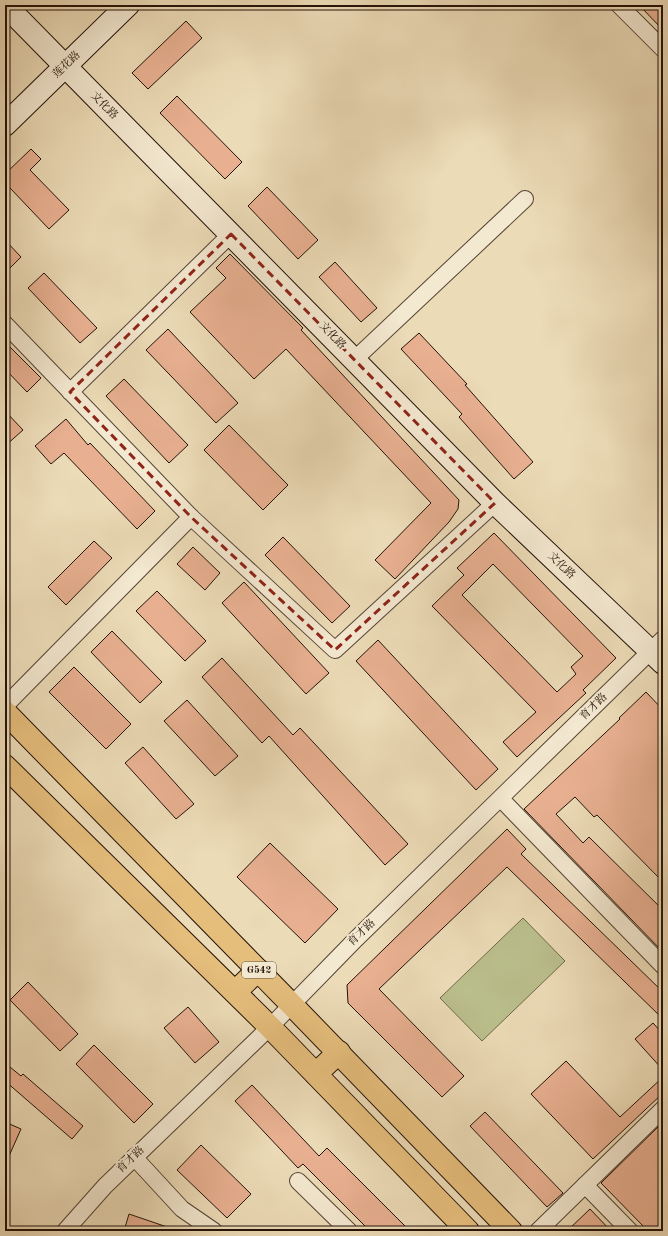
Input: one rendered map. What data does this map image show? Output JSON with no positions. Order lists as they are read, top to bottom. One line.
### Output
{"streets":{"main road":["G542"],"street":["莲花路","文化路","育才路"]},"crossings":[["莲花路","文化路"],["文化路","育才路"],["育才路","G542"]]}
